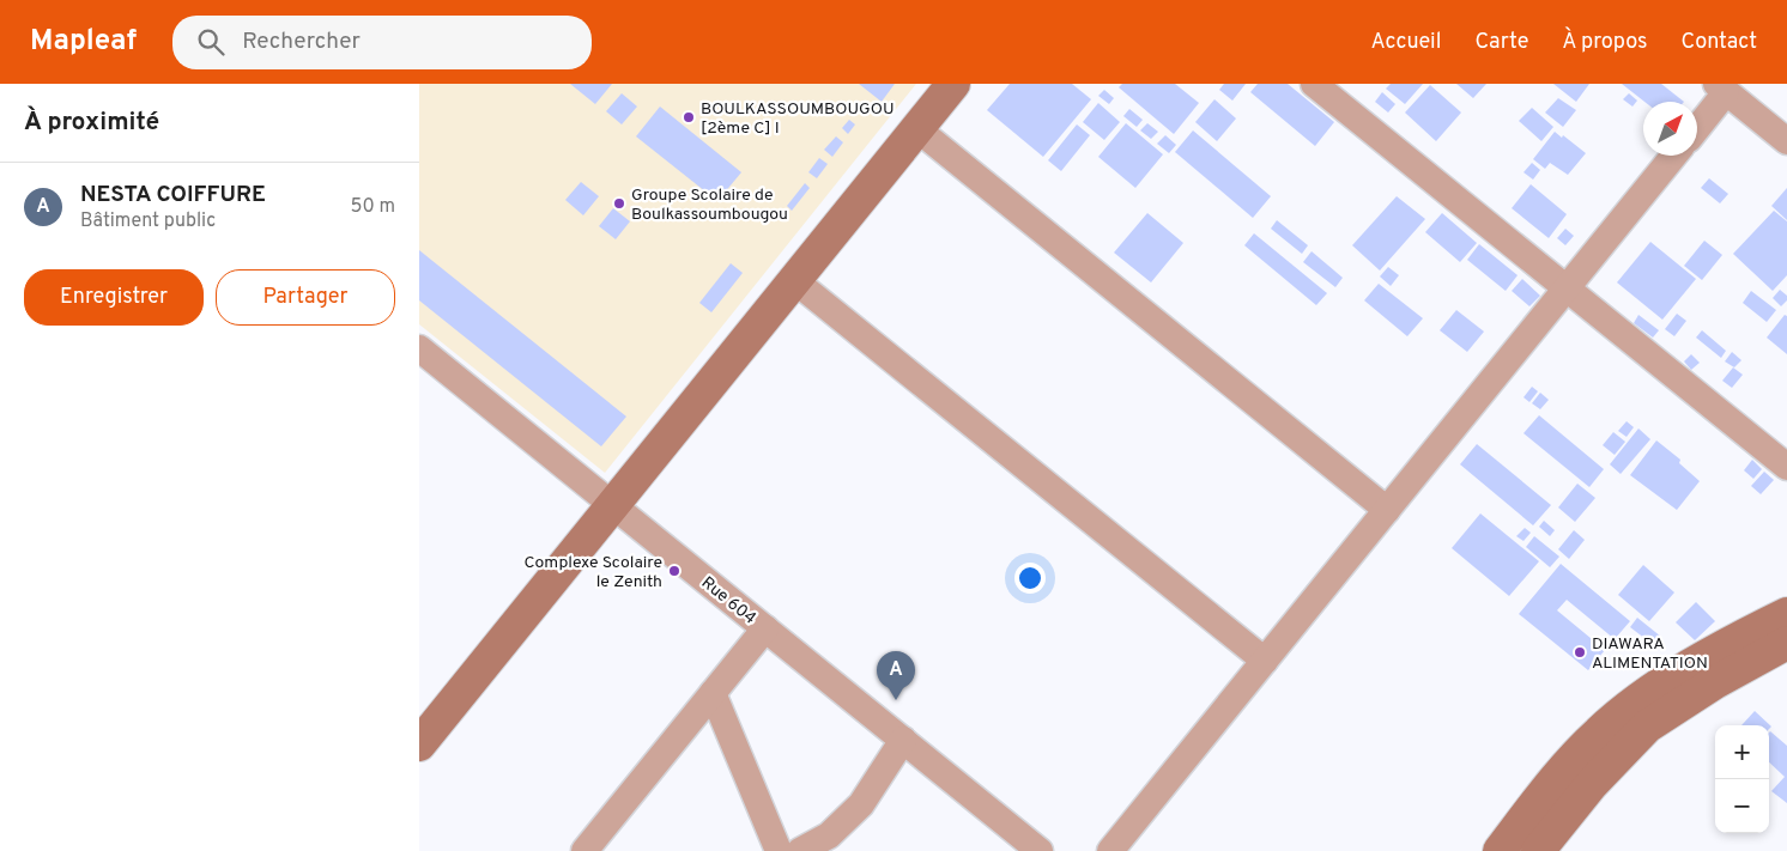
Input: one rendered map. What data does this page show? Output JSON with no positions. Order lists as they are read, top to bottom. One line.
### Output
{"streets":{"street":["Rue 604"]},"places":["BOULKASSOUMBOUGOU [2ème C] I","Groupe Scolaire de Boulkassoumbougou","Complexe Scolaire le Zenith","DIAWARA ALIMENTATION"],"north":"top right","page":{"header":"Mapleaf","search":"Rechercher","nav":["Accueil","Carte","À propos","Contact"],"heading":"À proximité","list":[{"mark":"A","name":"NESTA COIFFURE","note":"Bâtiment public","value":"50 m"}],"buttons":["Enregistrer","Partager"],"pins":"A","map_buttons":["+","−"]}}
